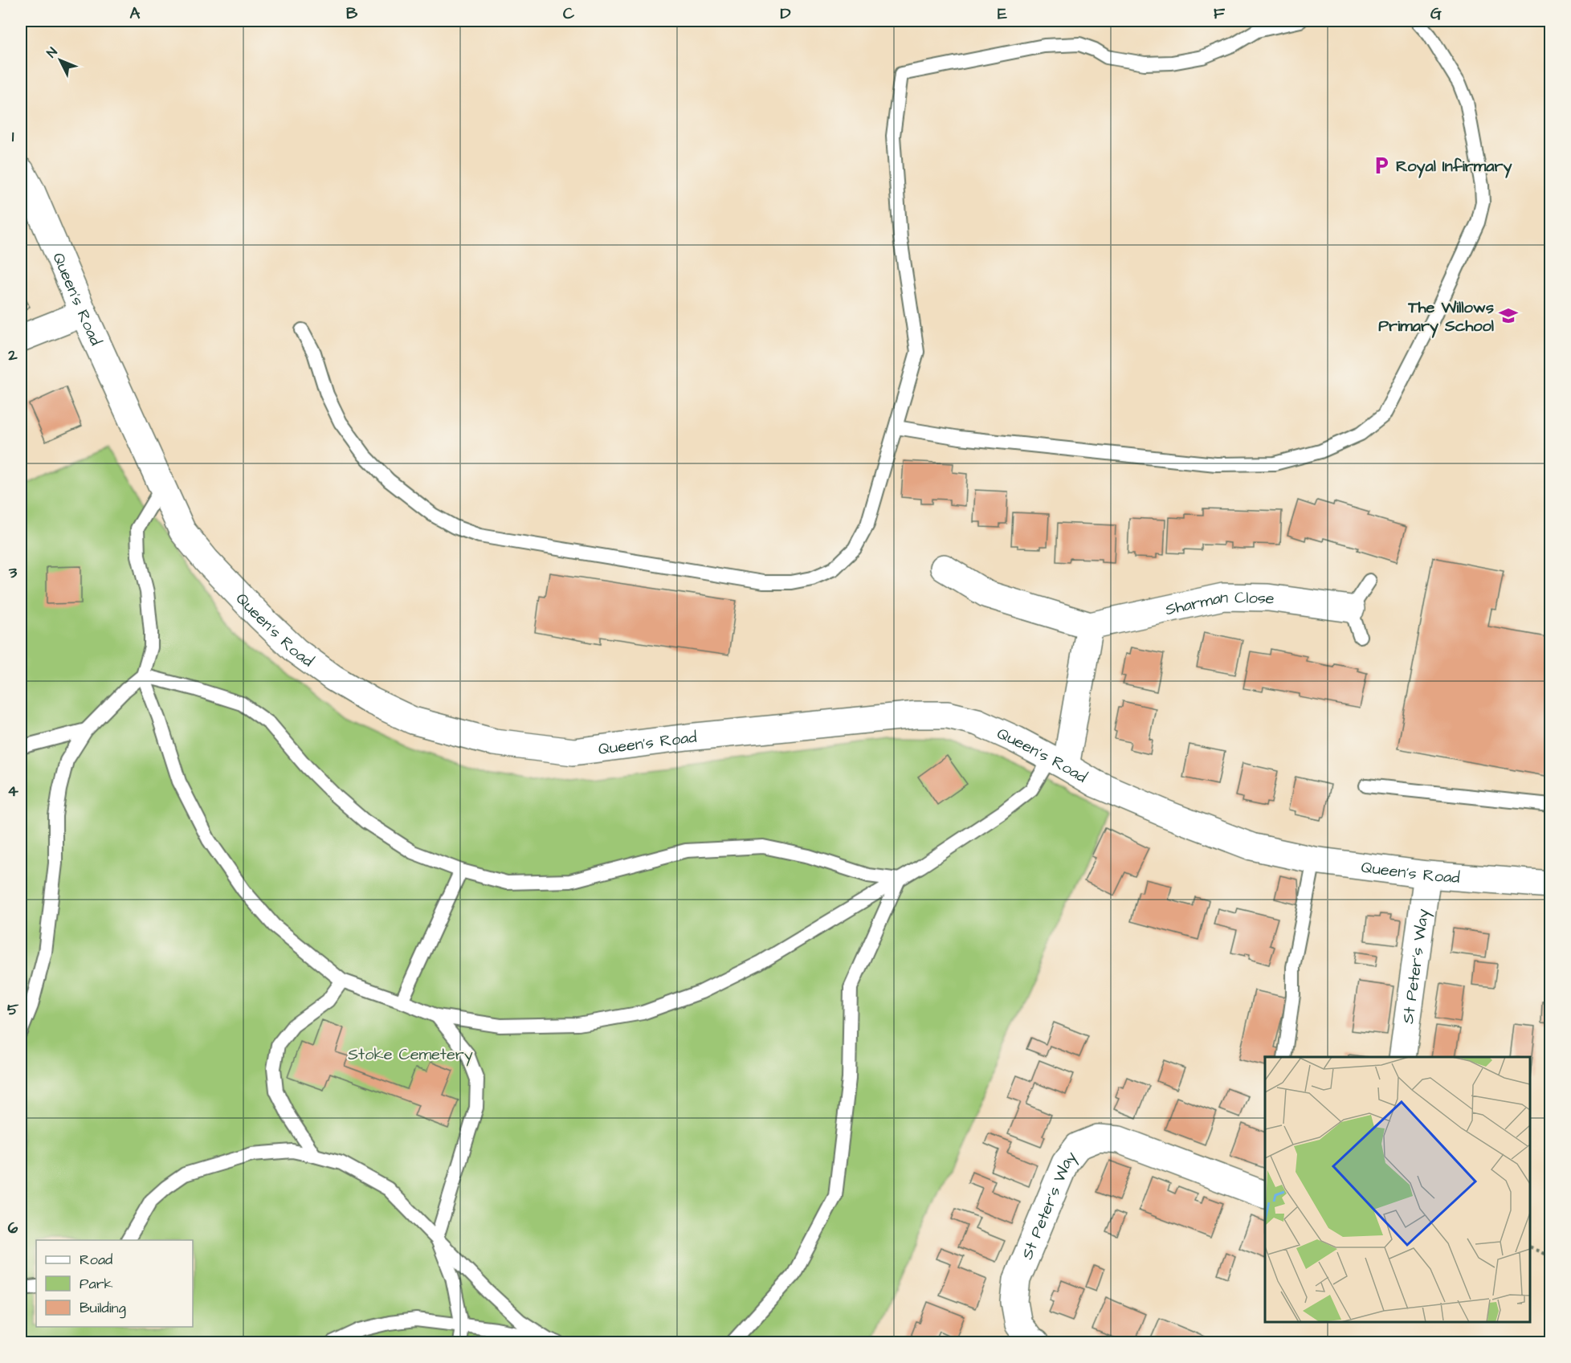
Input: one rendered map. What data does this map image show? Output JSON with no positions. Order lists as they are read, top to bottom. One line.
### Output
{"streets":{"street":["Queen's Road","Sharman Close","St Peter's Way"]},"crossings":[["Queen's Road","St Peter's Way"]],"parks":["Stoke Cemetery"],"places":{"parking":["Royal Infirmary"],"school or university":["The Willows Primary School"]},"legend":["Road","Park","Building"],"north":"top left","grid":{"columns":["A","B","C","D","E","F","G"],"rows":["1","2","3","4","5","6"]}}
